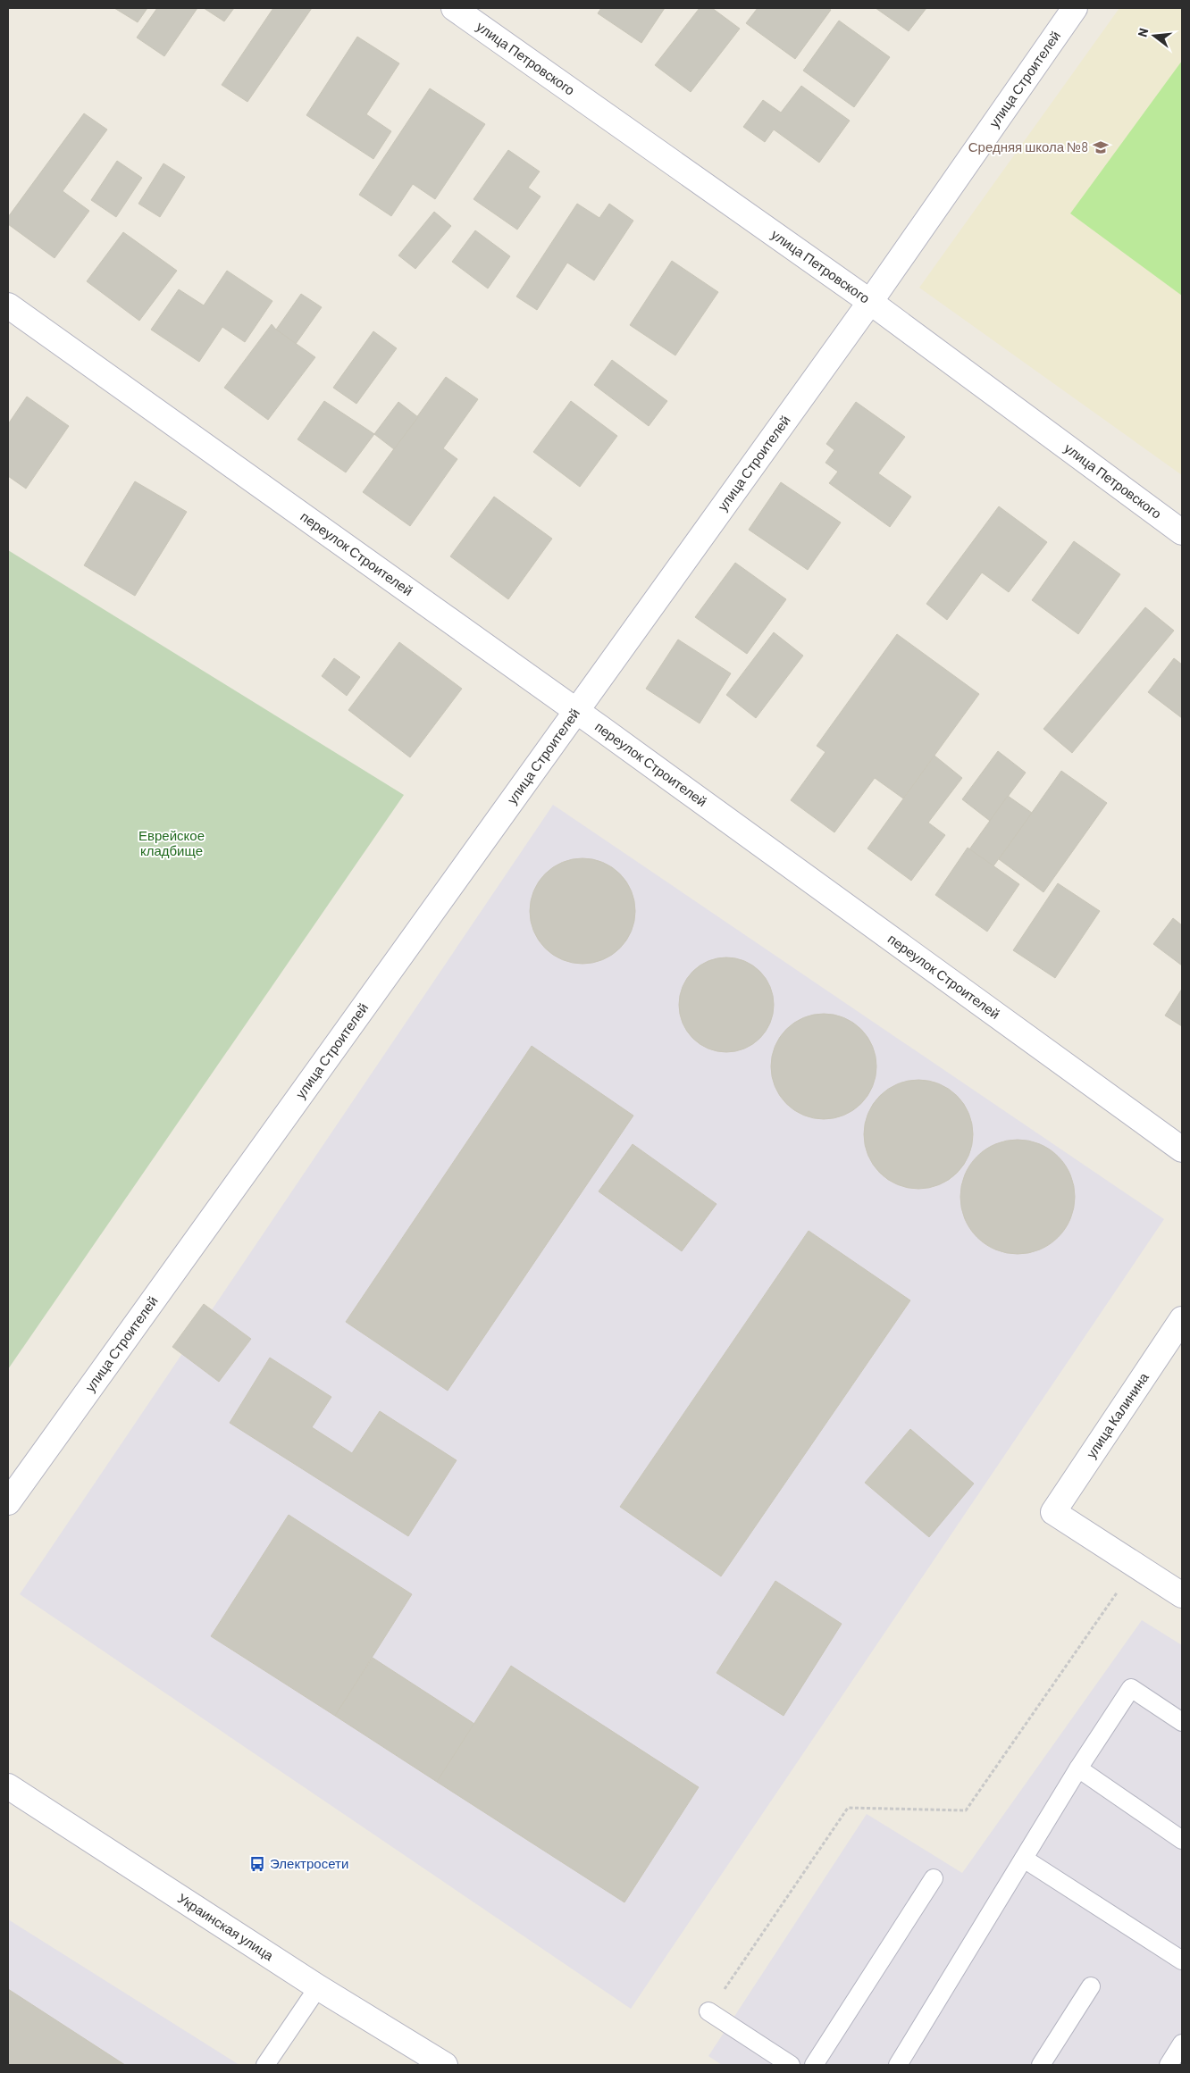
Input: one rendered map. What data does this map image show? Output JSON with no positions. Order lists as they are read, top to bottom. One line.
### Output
{"streets":{"street":["улица Петровского","улица Строителей","переулок Строителей","улица Калинина","Украинская улица"]},"crossings":[["улица Петровского","улица Строителей"],["улица Строителей","переулок Строителей"]],"parks":["Еврейское кладбище"],"places":{"school or university":["Средняя школа №8"],"bus stop":["Электросети"]},"north":"left"}
